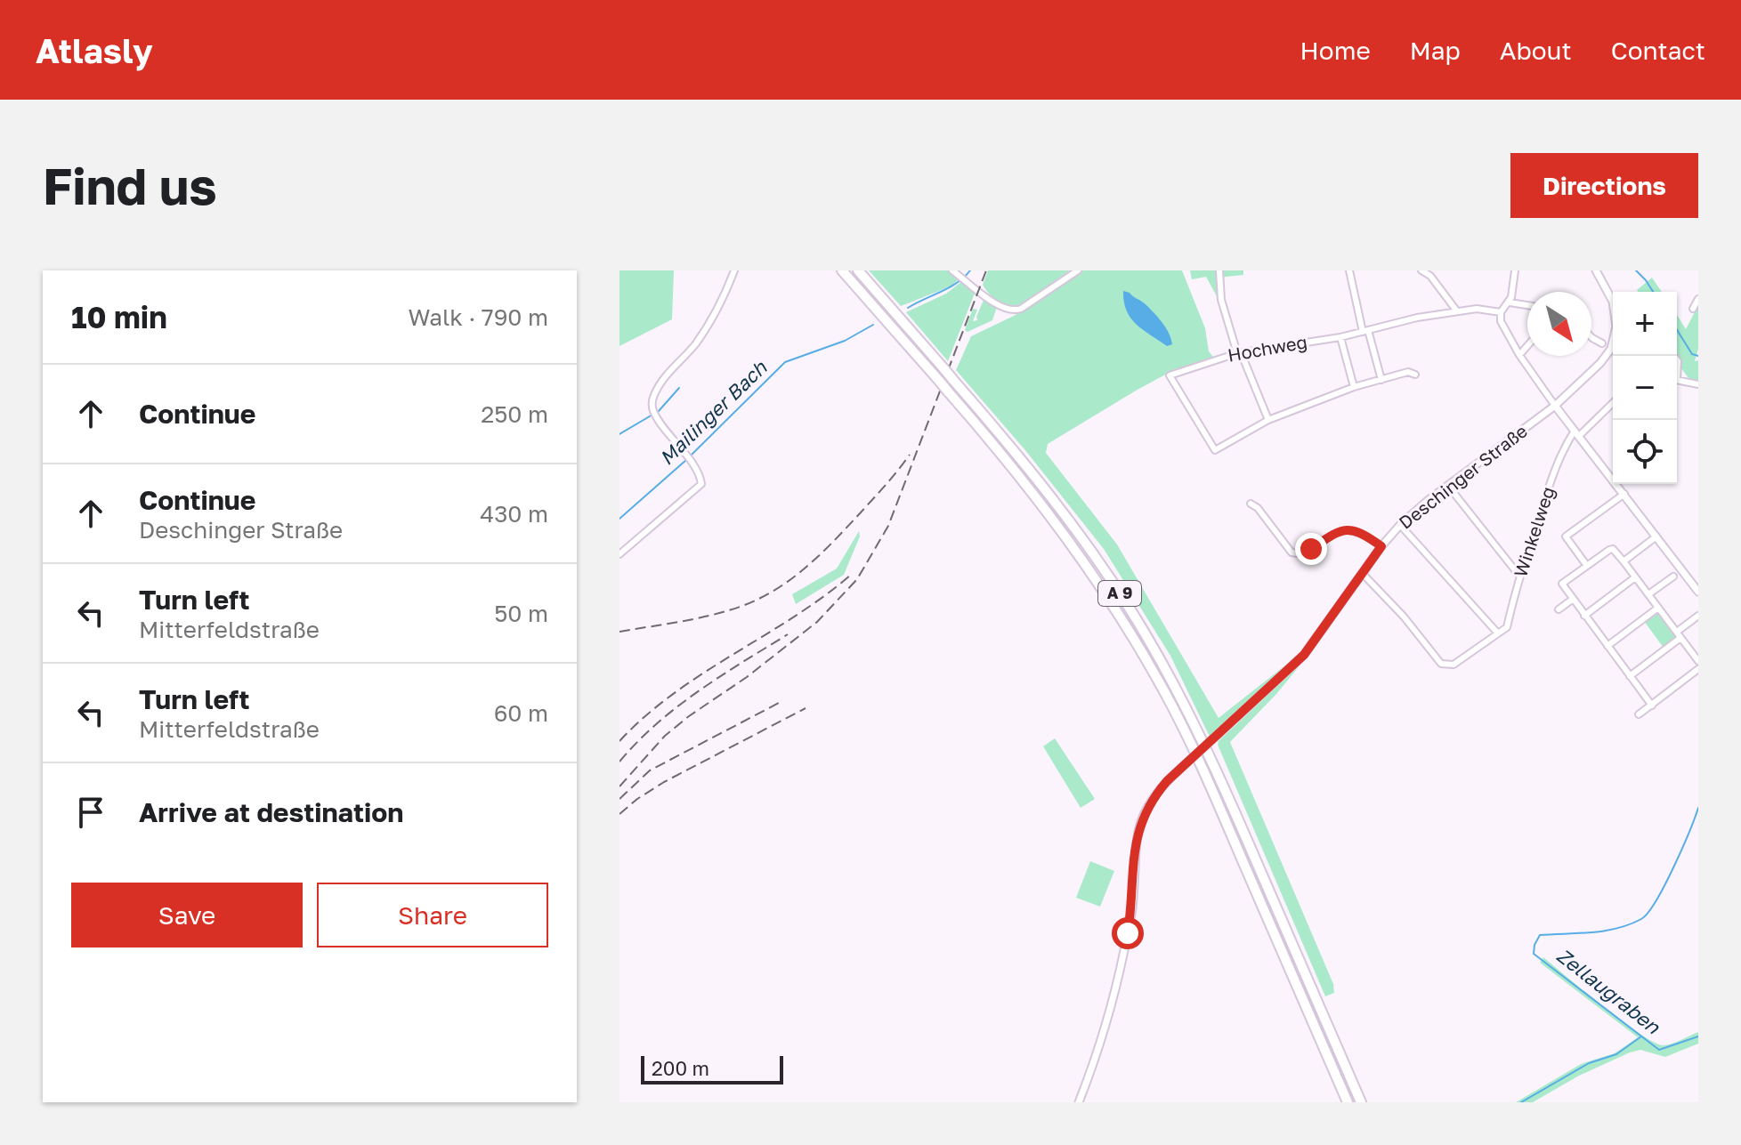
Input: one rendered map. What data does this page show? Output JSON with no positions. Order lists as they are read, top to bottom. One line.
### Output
{"streets":{"highway":["A 9"],"street":["Hochweg","Deschinger Straße","Winkelweg"]},"water":["Mailinger Bach","Zellaugraben"],"scale_bar":"200 m","north":"bottom right","page":{"header":"Atlasly","nav":["Home","Map","About","Contact"],"buttons":["Directions",["Save","Share"]],"title":"Find us","heading":["10 min","Walk · 790 m"],"map_buttons":["+","−"],"list":[["Continue","250 m"],["Continue","Deschinger Straße","430 m"],["Turn left","Mitterfeldstraße","50 m"],["Turn left","Mitterfeldstraße","60 m"],"Arrive at destination"],"scale":"200 m"}}
